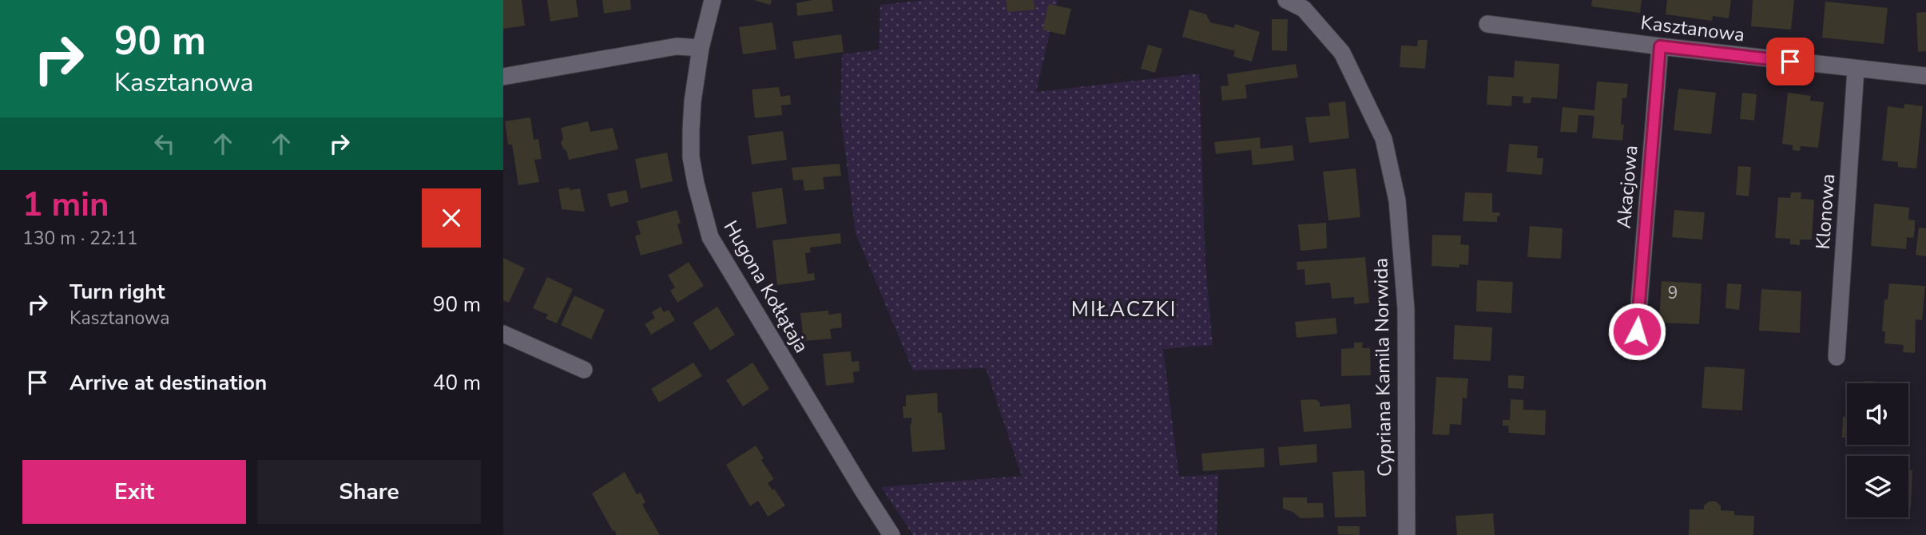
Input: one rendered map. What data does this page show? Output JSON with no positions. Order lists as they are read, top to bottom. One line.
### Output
{"streets":{"street":["Kasztanowa","Akacjowa","Klonowa","Hugona Kołłątaja","Cypriana Kamila Norwida"]},"crossings":[["Kasztanowa","Akacjowa"],["Kasztanowa","Klonowa"]],"districts":["MIŁACZKI"],"house_numbers":["9"],"page":{"turn":["90 m","Kasztanowa"],"heading":["1 min","130 m · 22:11"],"list":[{"name":"Turn right","note":"Kasztanowa","value":"90 m"},{"name":"Arrive at destination","value":"40 m"}],"buttons":["Exit","Share"]}}
